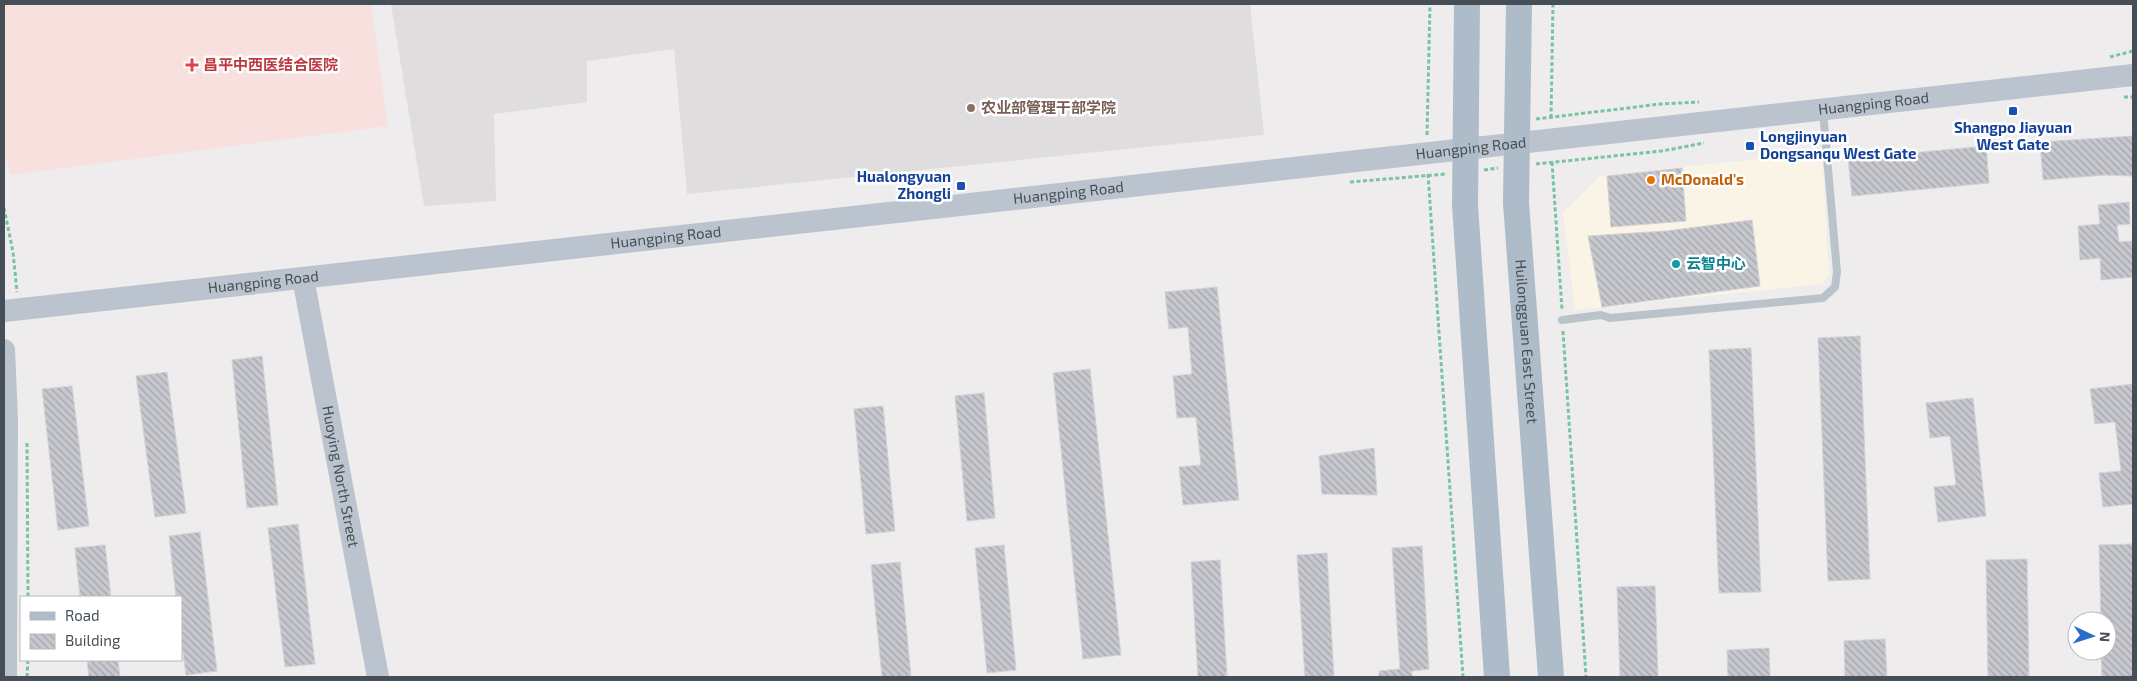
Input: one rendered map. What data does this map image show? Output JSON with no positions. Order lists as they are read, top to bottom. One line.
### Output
{"streets":{"main road":["Huangping Road","Huilongguan East Street","Huoying North Street"]},"crossings":[["Huangping Road","Huilongguan East Street"],["Huangping Road","Huoying North Street"]],"places":{"health":["昌平中西医结合医院"],"other":["农业部管理干部学院","McDonald's","云智中心"],"transit":["Shangpo Jiayuan West Gate","Longjinyuan Dongsanqu West Gate","Hualongyuan Zhongli"]},"legend":["Road","Building"],"north":"right"}
